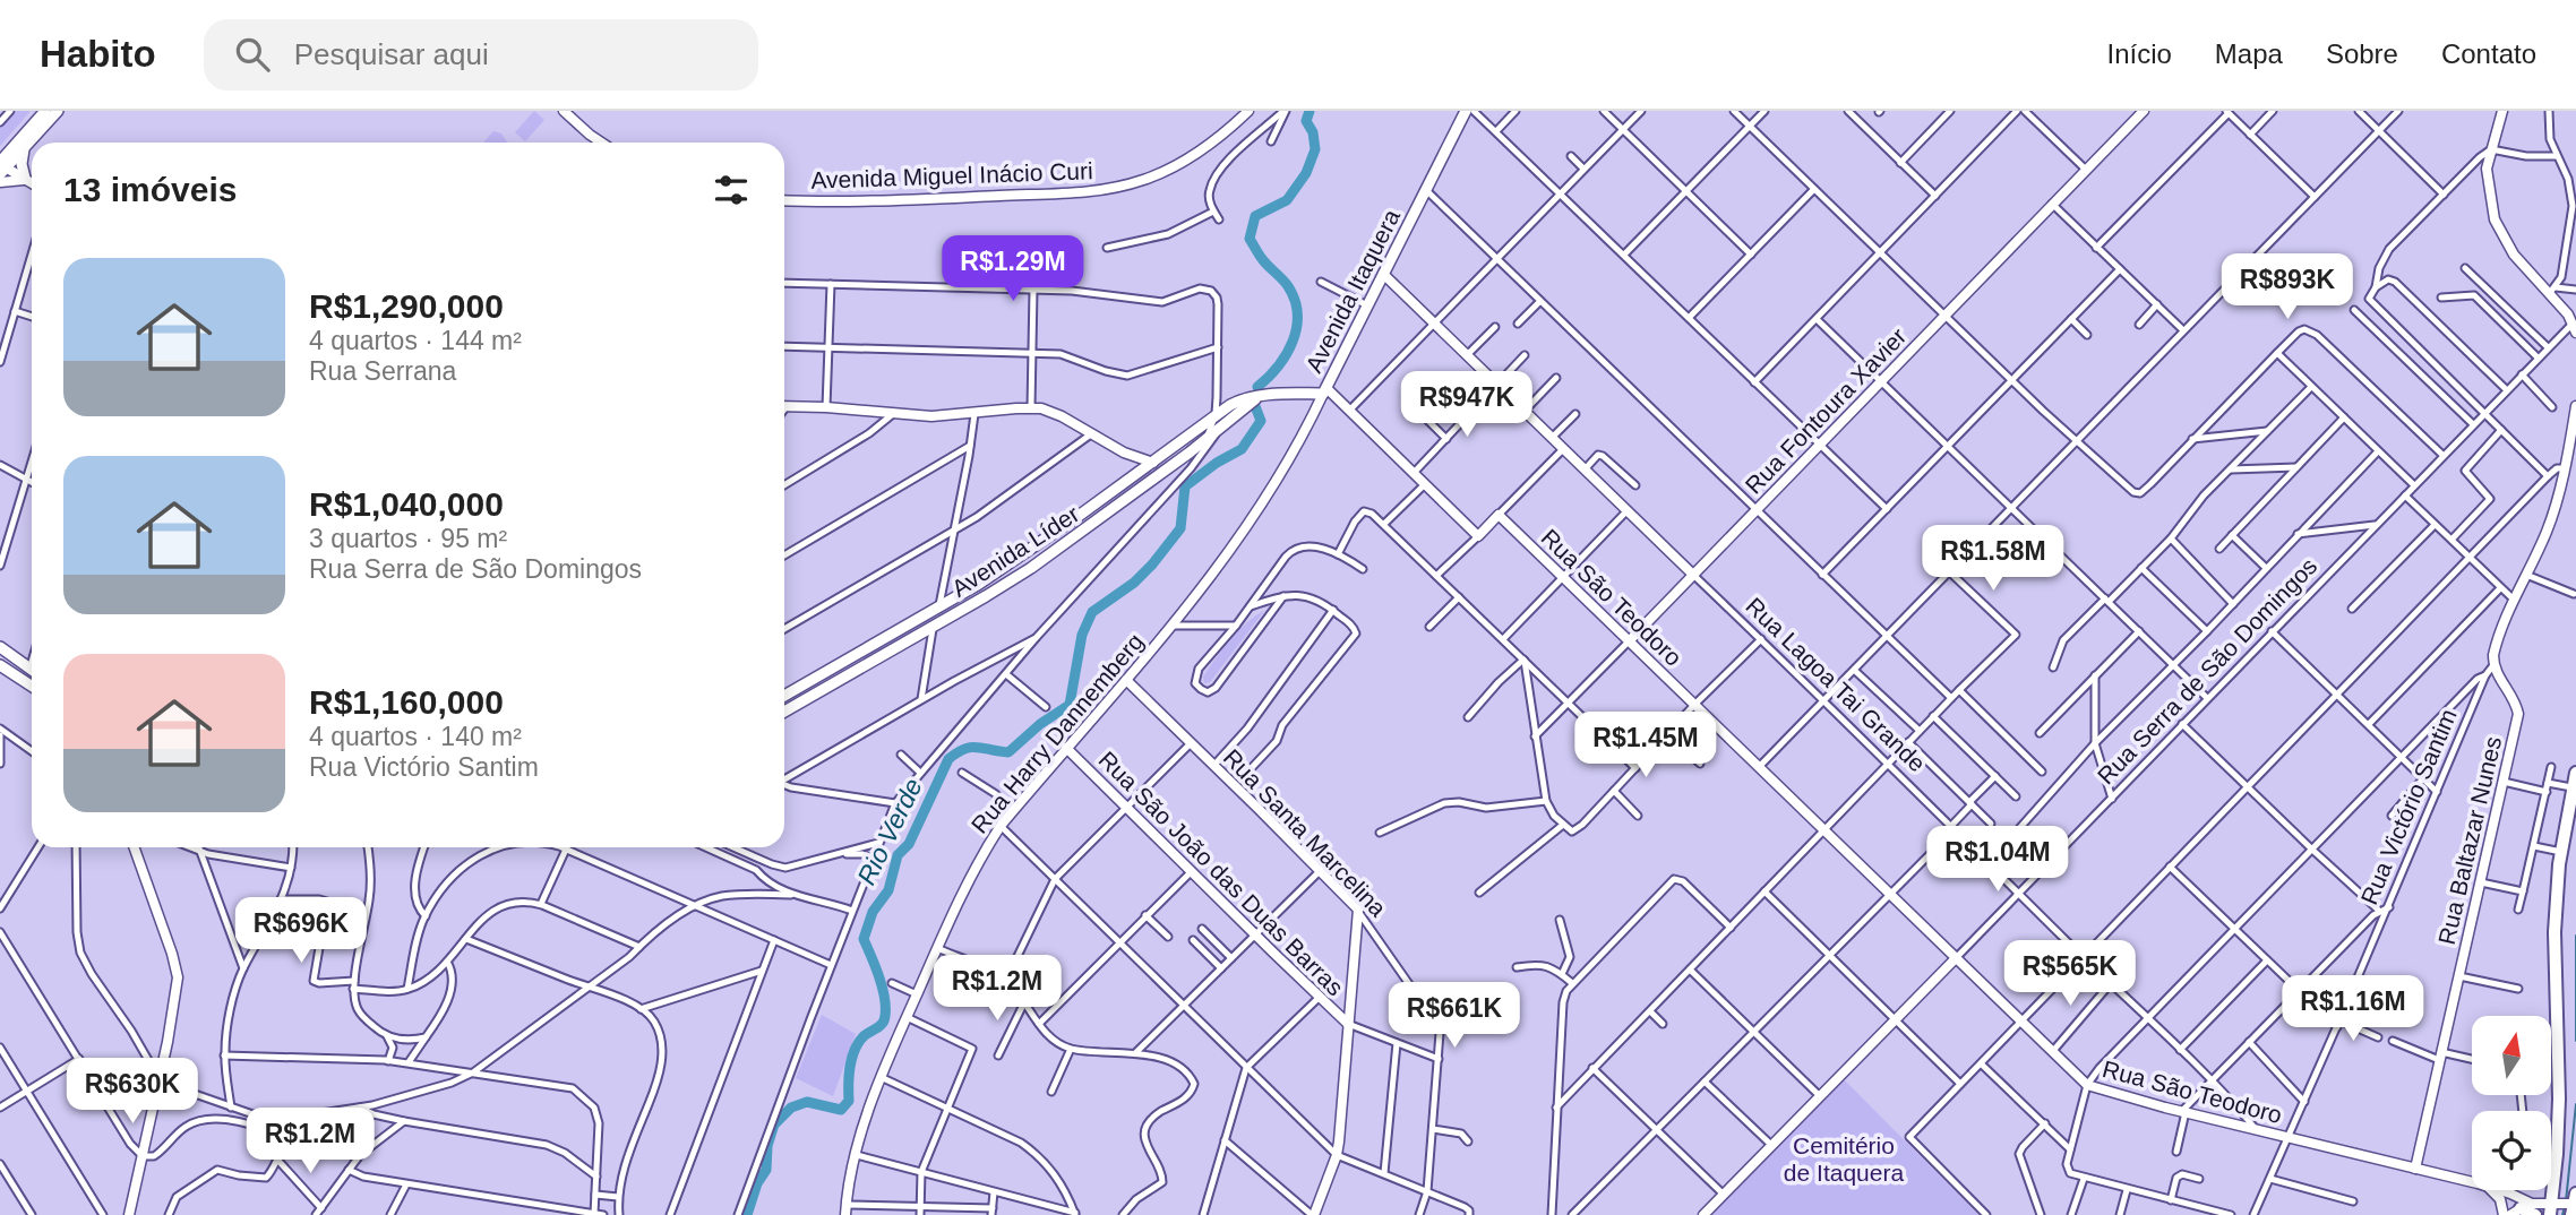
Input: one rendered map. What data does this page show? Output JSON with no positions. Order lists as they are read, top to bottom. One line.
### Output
{"streets":{"main road":["Avenida Miguel Inácio Curi","Avenida Itaquera","Rua Fontoura Xavier","Avenida Líder","Rua São Teodoro","Rua Serra de São Domingos","Rua Lagoa Tai Grande","Rua Harry Dannemberg","Rua Victório Santim","Rua Santa Marcelina","Rua Baltazar Nunes","Rua São João das Duas Barras"]},"crossings":[["Avenida Itaquera","Avenida Líder"],["Avenida Itaquera","Rua Lagoa Tai Grande"],["Avenida Itaquera","Rua Harry Dannemberg"],["Rua Fontoura Xavier","Rua São Teodoro"],["Rua Fontoura Xavier","Rua Lagoa Tai Grande"],["Rua São Teodoro","Rua Serra de São Domingos"],["Rua São Teodoro","Rua Lagoa Tai Grande"],["Rua São Teodoro","Rua Victório Santim"],["Rua São Teodoro","Rua Baltazar Nunes"],["Rua Serra de São Domingos","Rua Lagoa Tai Grande"],["Rua Harry Dannemberg","Rua Santa Marcelina"],["Rua Harry Dannemberg","Rua São João das Duas Barras"],["Rua Victório Santim","Rua Baltazar Nunes"],["Rua Santa Marcelina","Rua São João das Duas Barras"]],"water":["Rio Verde"],"parks":["Cemitério de Itaquera"],"north":"top","page":{"header":"Habito","search":"Pesquisar aqui","nav":["Início","Mapa","Sobre","Contato"],"heading":"13 imóveis","price":["R$1.29M","R$893K","R$947K","R$1.58M","R$1.45M","R$1.04M","R$696K","R$565K","R$1.2M","R$1.16M","R$661K","R$630K","R$1.2M"],"list":[{"name":"R$1,290,000","note":"4 quartos · 144 m² · Rua Serrana"},{"name":"R$1,040,000","note":"3 quartos · 95 m² · Rua Serra de São Domingos"},{"name":"R$1,160,000","note":"4 quartos · 140 m² · Rua Victório Santim"}]}}
